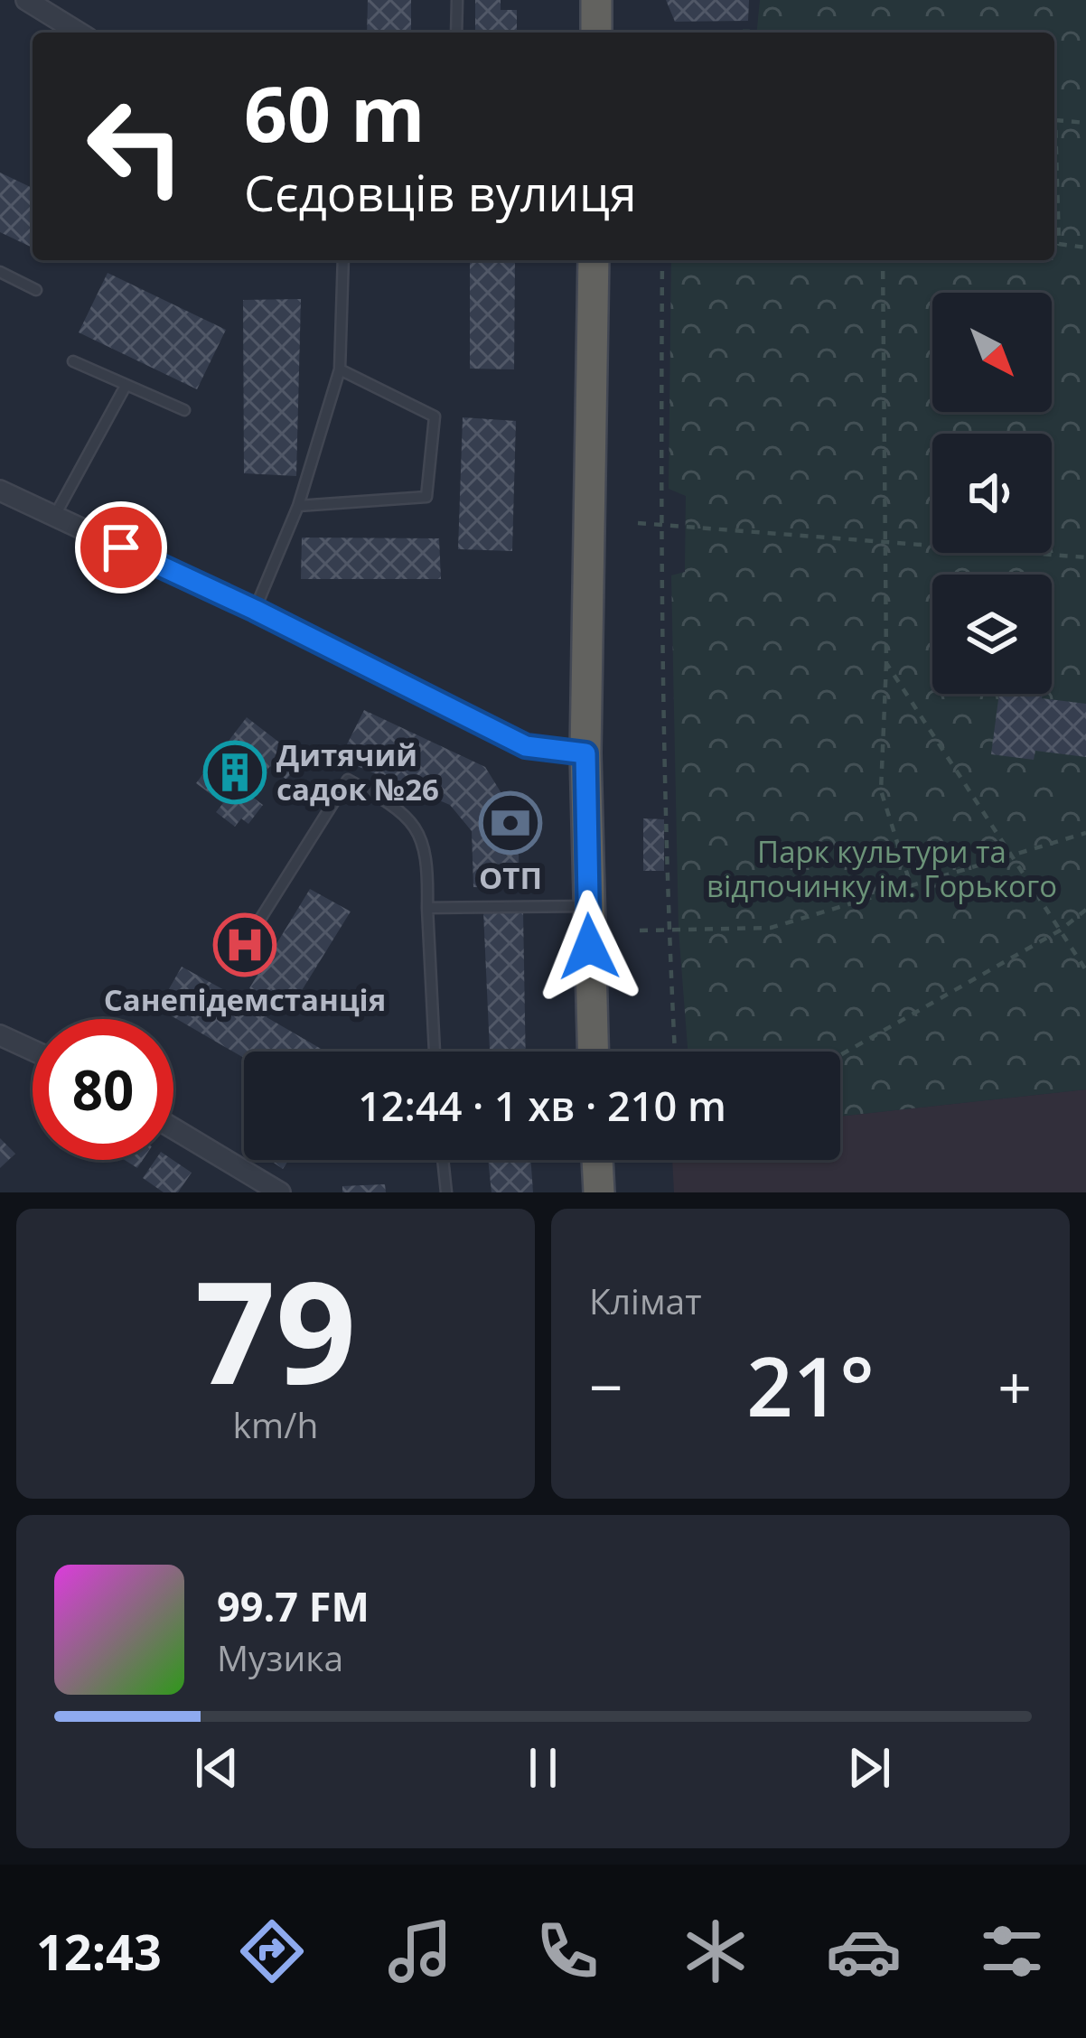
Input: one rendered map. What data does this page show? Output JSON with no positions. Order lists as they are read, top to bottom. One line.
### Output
{"parks":["Парк культури та відпочинку ім. Горького"],"places":{"building":["Дитячий садок №26"],"bank":["ОТП"],"hospital":["Санепідемстанція"]},"north":"bottom right","page":{"turn":["60 m","Сєдовців вулиця"],"limit":"80","trip":"12:44 · 1 хв · 210 m","tile":[["79","km/h"],"Клімат"],"heat":["−","21°","+"],"song":["99.7 FM","Музика"],"tabs":"12:43"}}
